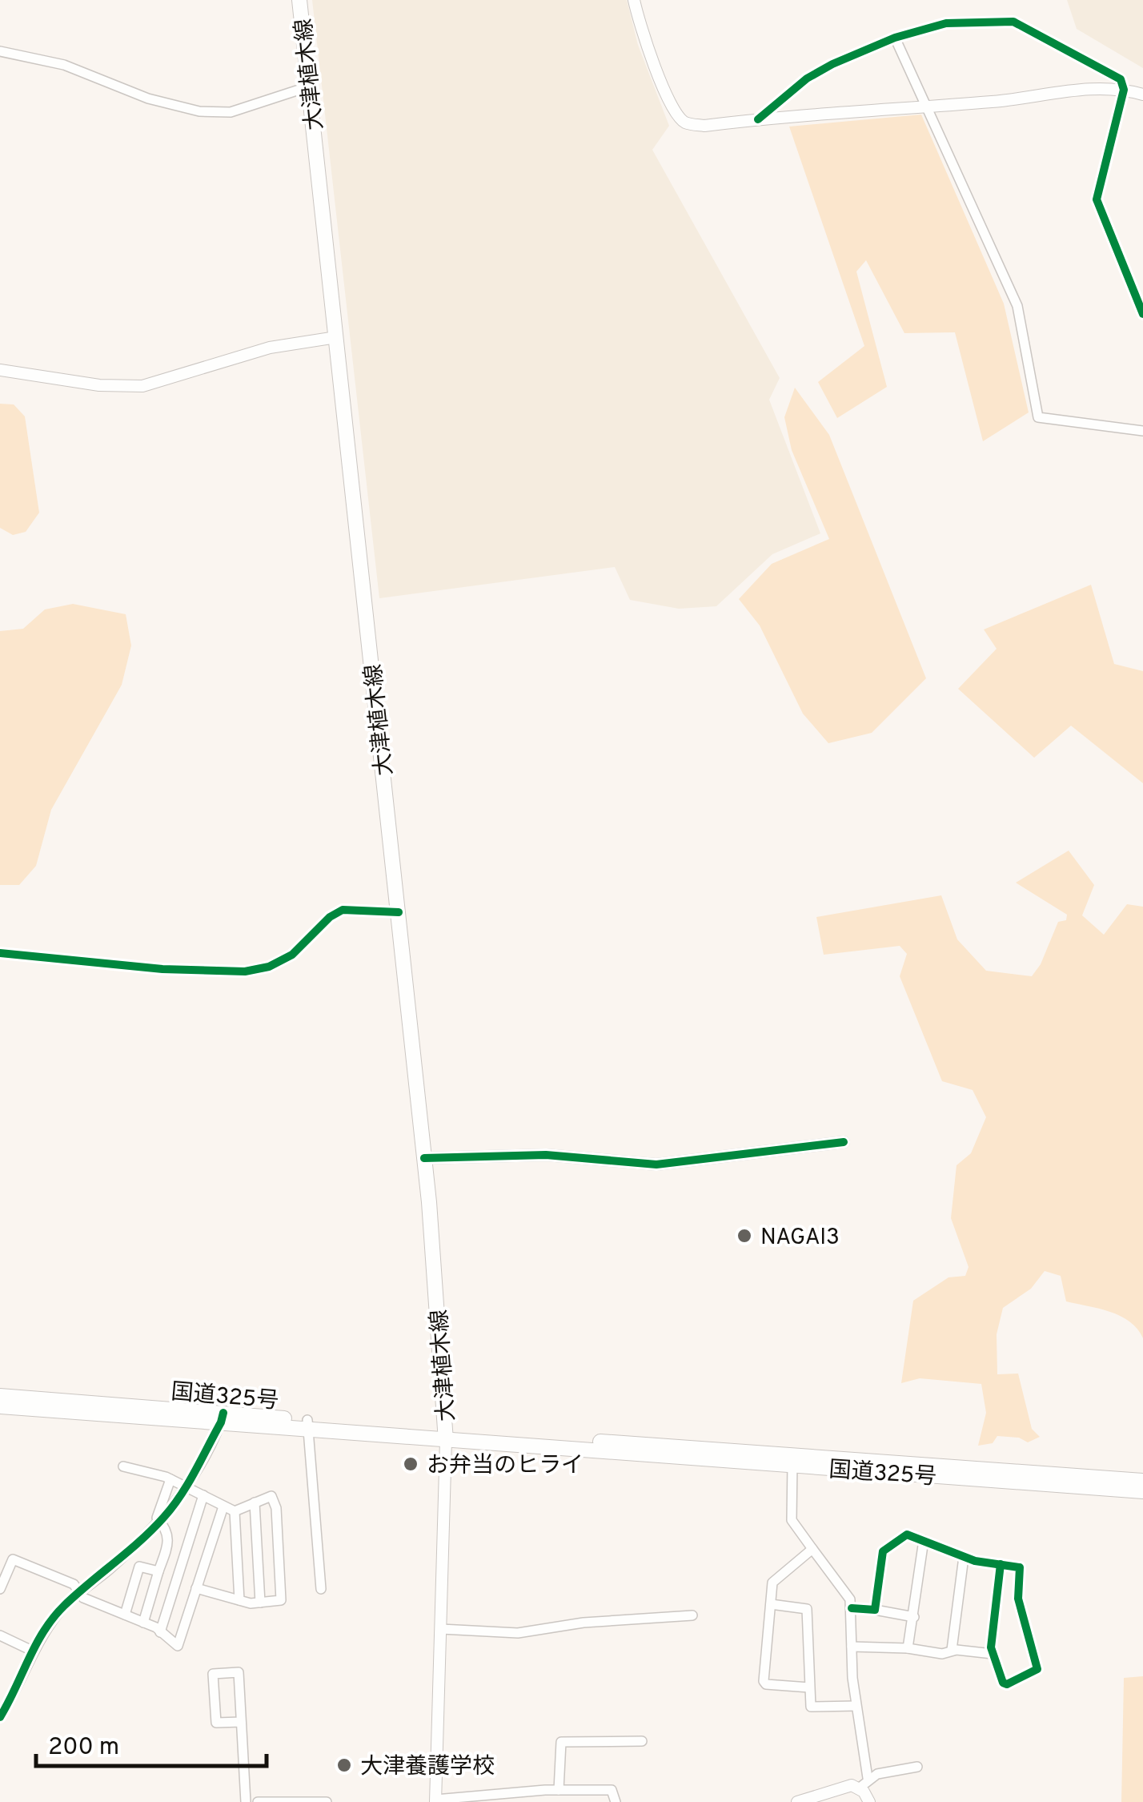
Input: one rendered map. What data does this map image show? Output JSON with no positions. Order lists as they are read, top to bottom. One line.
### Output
{"streets":{"main road":["大津植木線","国道325号"]},"crossings":[["大津植木線","国道325号"]],"places":["NAGAI3","お弁当のヒライ","大津養護学校"],"scale_bar":"200 m"}
